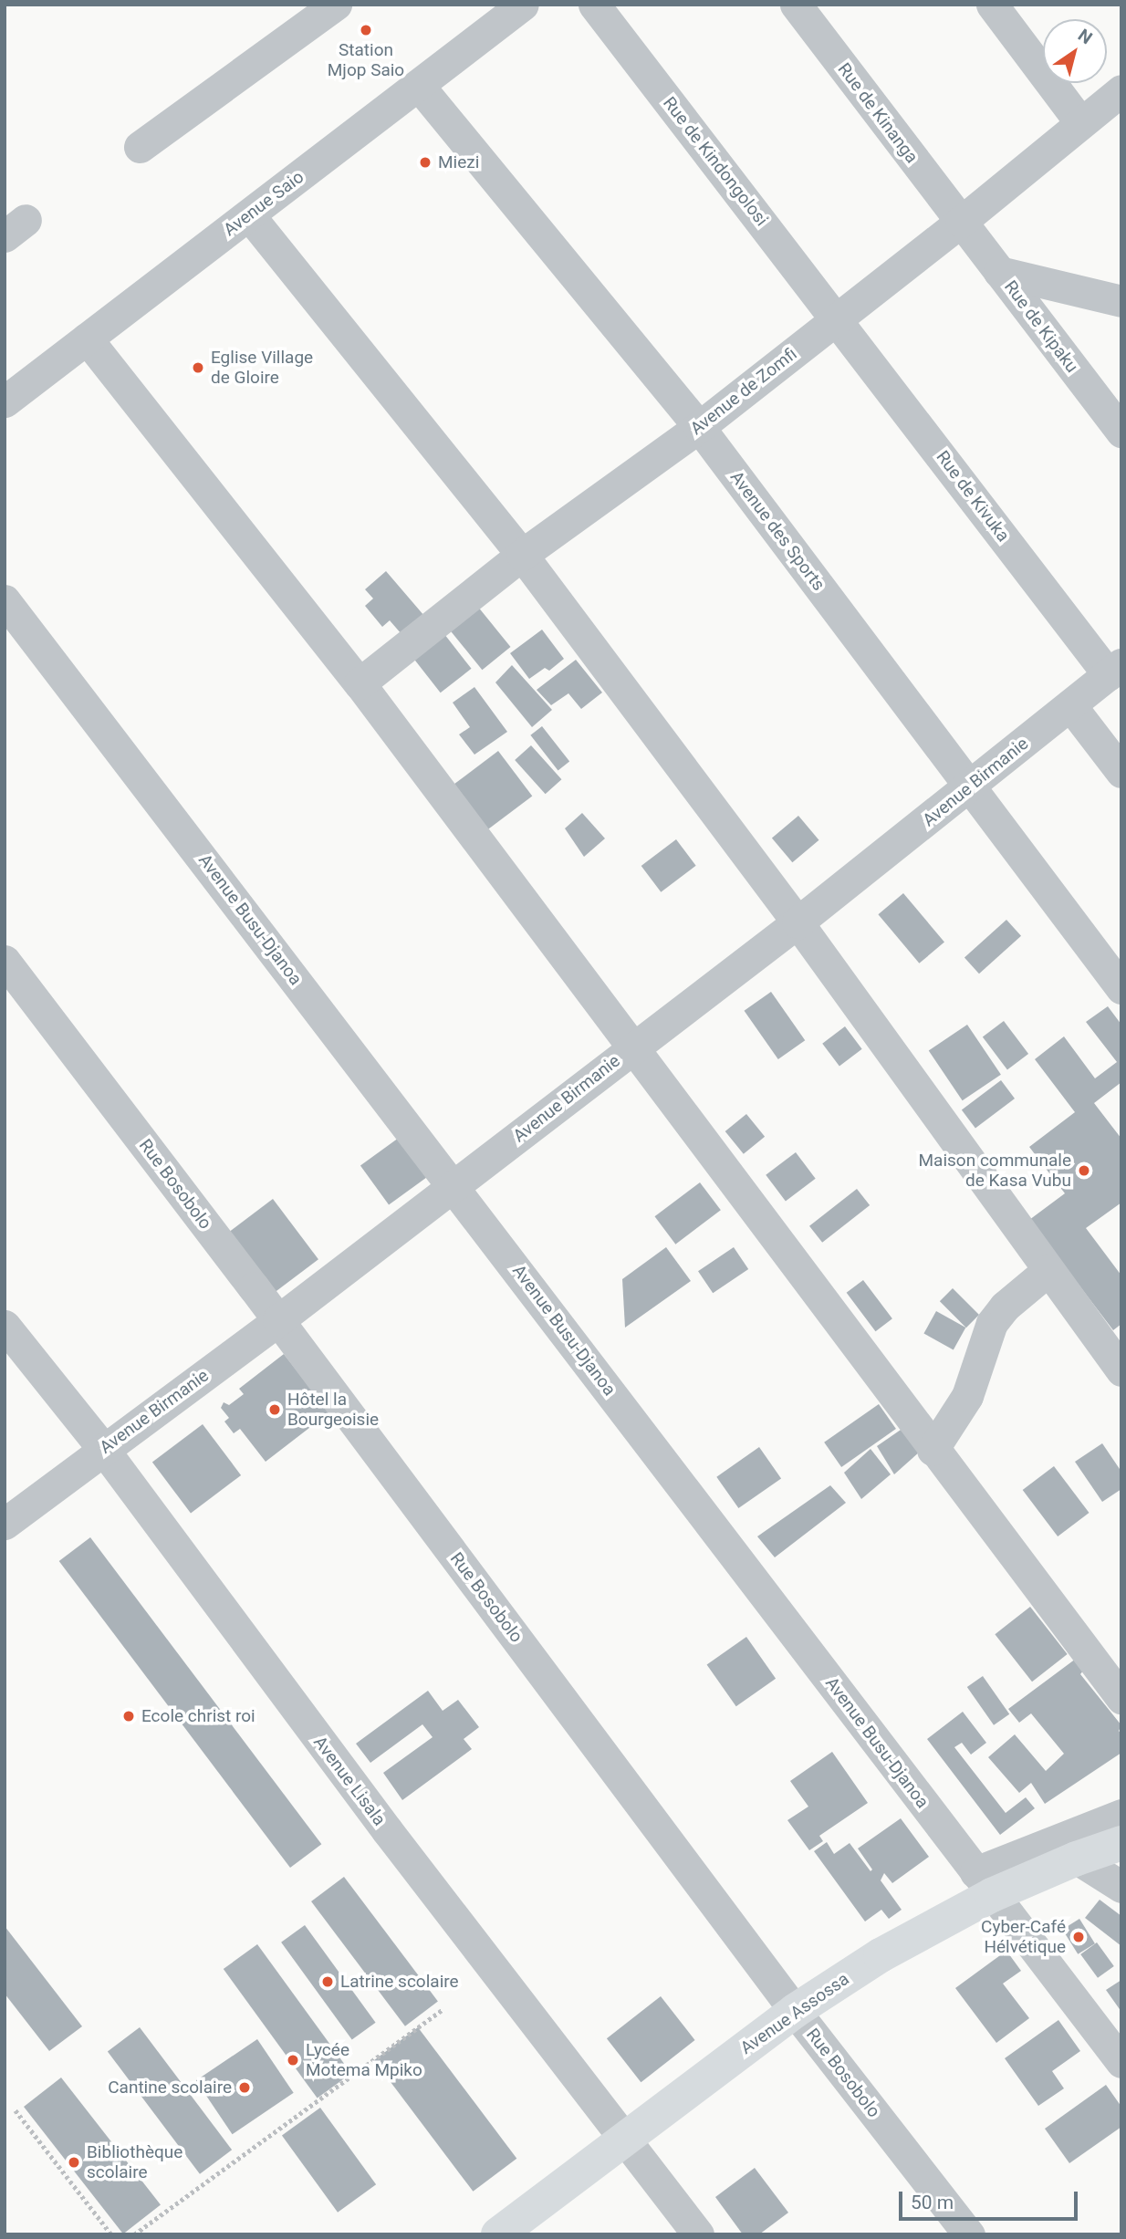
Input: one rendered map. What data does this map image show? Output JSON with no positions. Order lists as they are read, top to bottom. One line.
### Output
{"streets":{"main road":["Avenue Assossa"],"street":["Rue de Kinanga","Rue de Kindongolosi","Avenue Saio","Rue de Kipaku","Avenue de Zomfi","Rue de Kivuka","Avenue des Sports","Avenue Birmanie","Avenue Busu-Djanoa","Rue Bosobolo","Avenue Lisala"]},"crossings":[["Rue de Kinanga","Rue de Kipaku"],["Rue de Kinanga","Avenue de Zomfi"],["Rue de Kindongolosi","Avenue de Zomfi"],["Rue de Kindongolosi","Rue de Kivuka"],["Avenue Saio","Avenue des Sports"],["Rue de Kipaku","Avenue de Zomfi"],["Avenue de Zomfi","Rue de Kivuka"],["Avenue de Zomfi","Avenue des Sports"],["Rue de Kivuka","Avenue Birmanie"],["Avenue des Sports","Avenue Birmanie"],["Avenue Birmanie","Avenue Busu-Djanoa"],["Avenue Birmanie","Rue Bosobolo"],["Avenue Birmanie","Avenue Lisala"],["Avenue Busu-Djanoa","Avenue Assossa"],["Rue Bosobolo","Avenue Assossa"],["Avenue Lisala","Avenue Assossa"]],"places":["Station Mjop Saio","Miezi","Eglise Village de Gloire","Maison communale de Kasa Vubu","Hôtel la Bourgeoisie","Ecole christ roi","Cyber-Café Hélvétique","Latrine scolaire","Lycée Motema Mpiko","Cantine scolaire","Bibliothèque scolaire"],"scale_bar":"50 m","north":"top right"}
